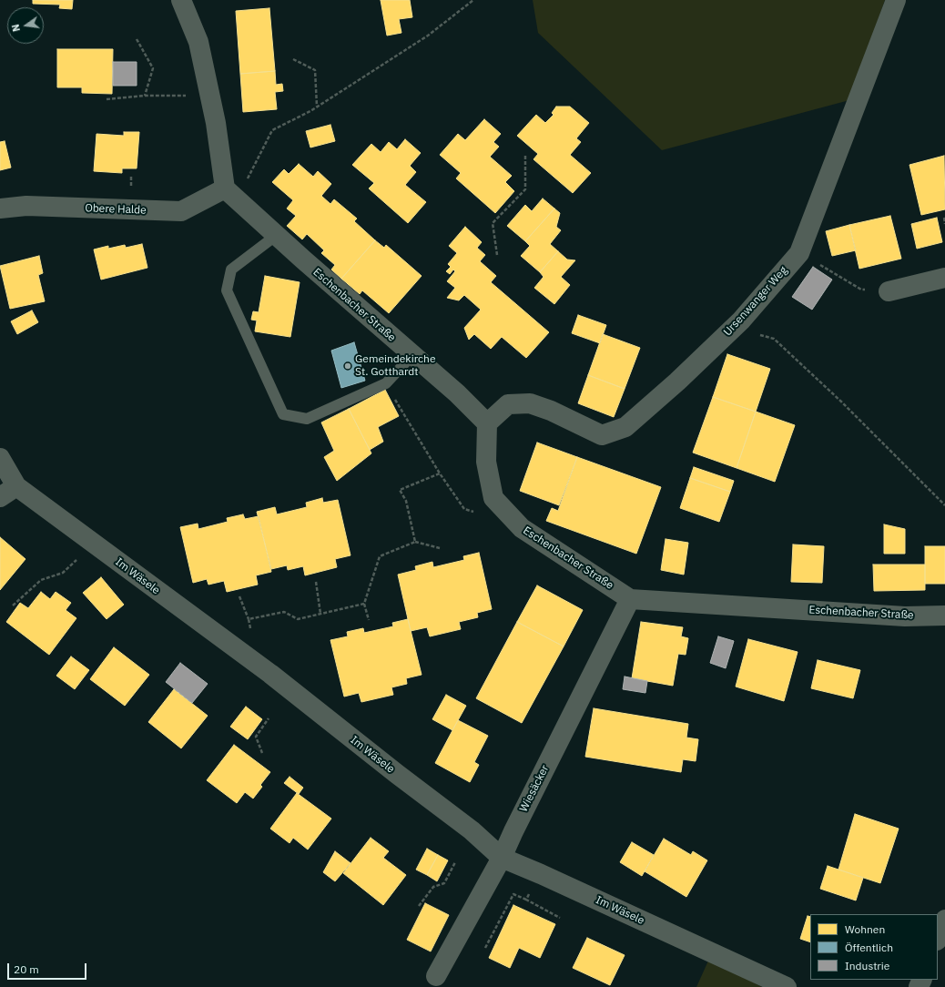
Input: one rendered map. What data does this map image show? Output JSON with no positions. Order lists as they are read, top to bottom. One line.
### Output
{"streets":{"street":["Obere Halde","Ursenwanger Weg","Eschenbacher Straße","Im Wäsele","Wiesäcker"]},"crossings":[["Obere Halde","Eschenbacher Straße"],["Ursenwanger Weg","Eschenbacher Straße"],["Eschenbacher Straße","Wiesäcker"],["Im Wäsele","Wiesäcker"]],"places":["Gemeindekirche St. Gotthardt"],"legend":["Wohnen","Öffentlich","Industrie"],"scale_bar":"20 m","north":"left"}
